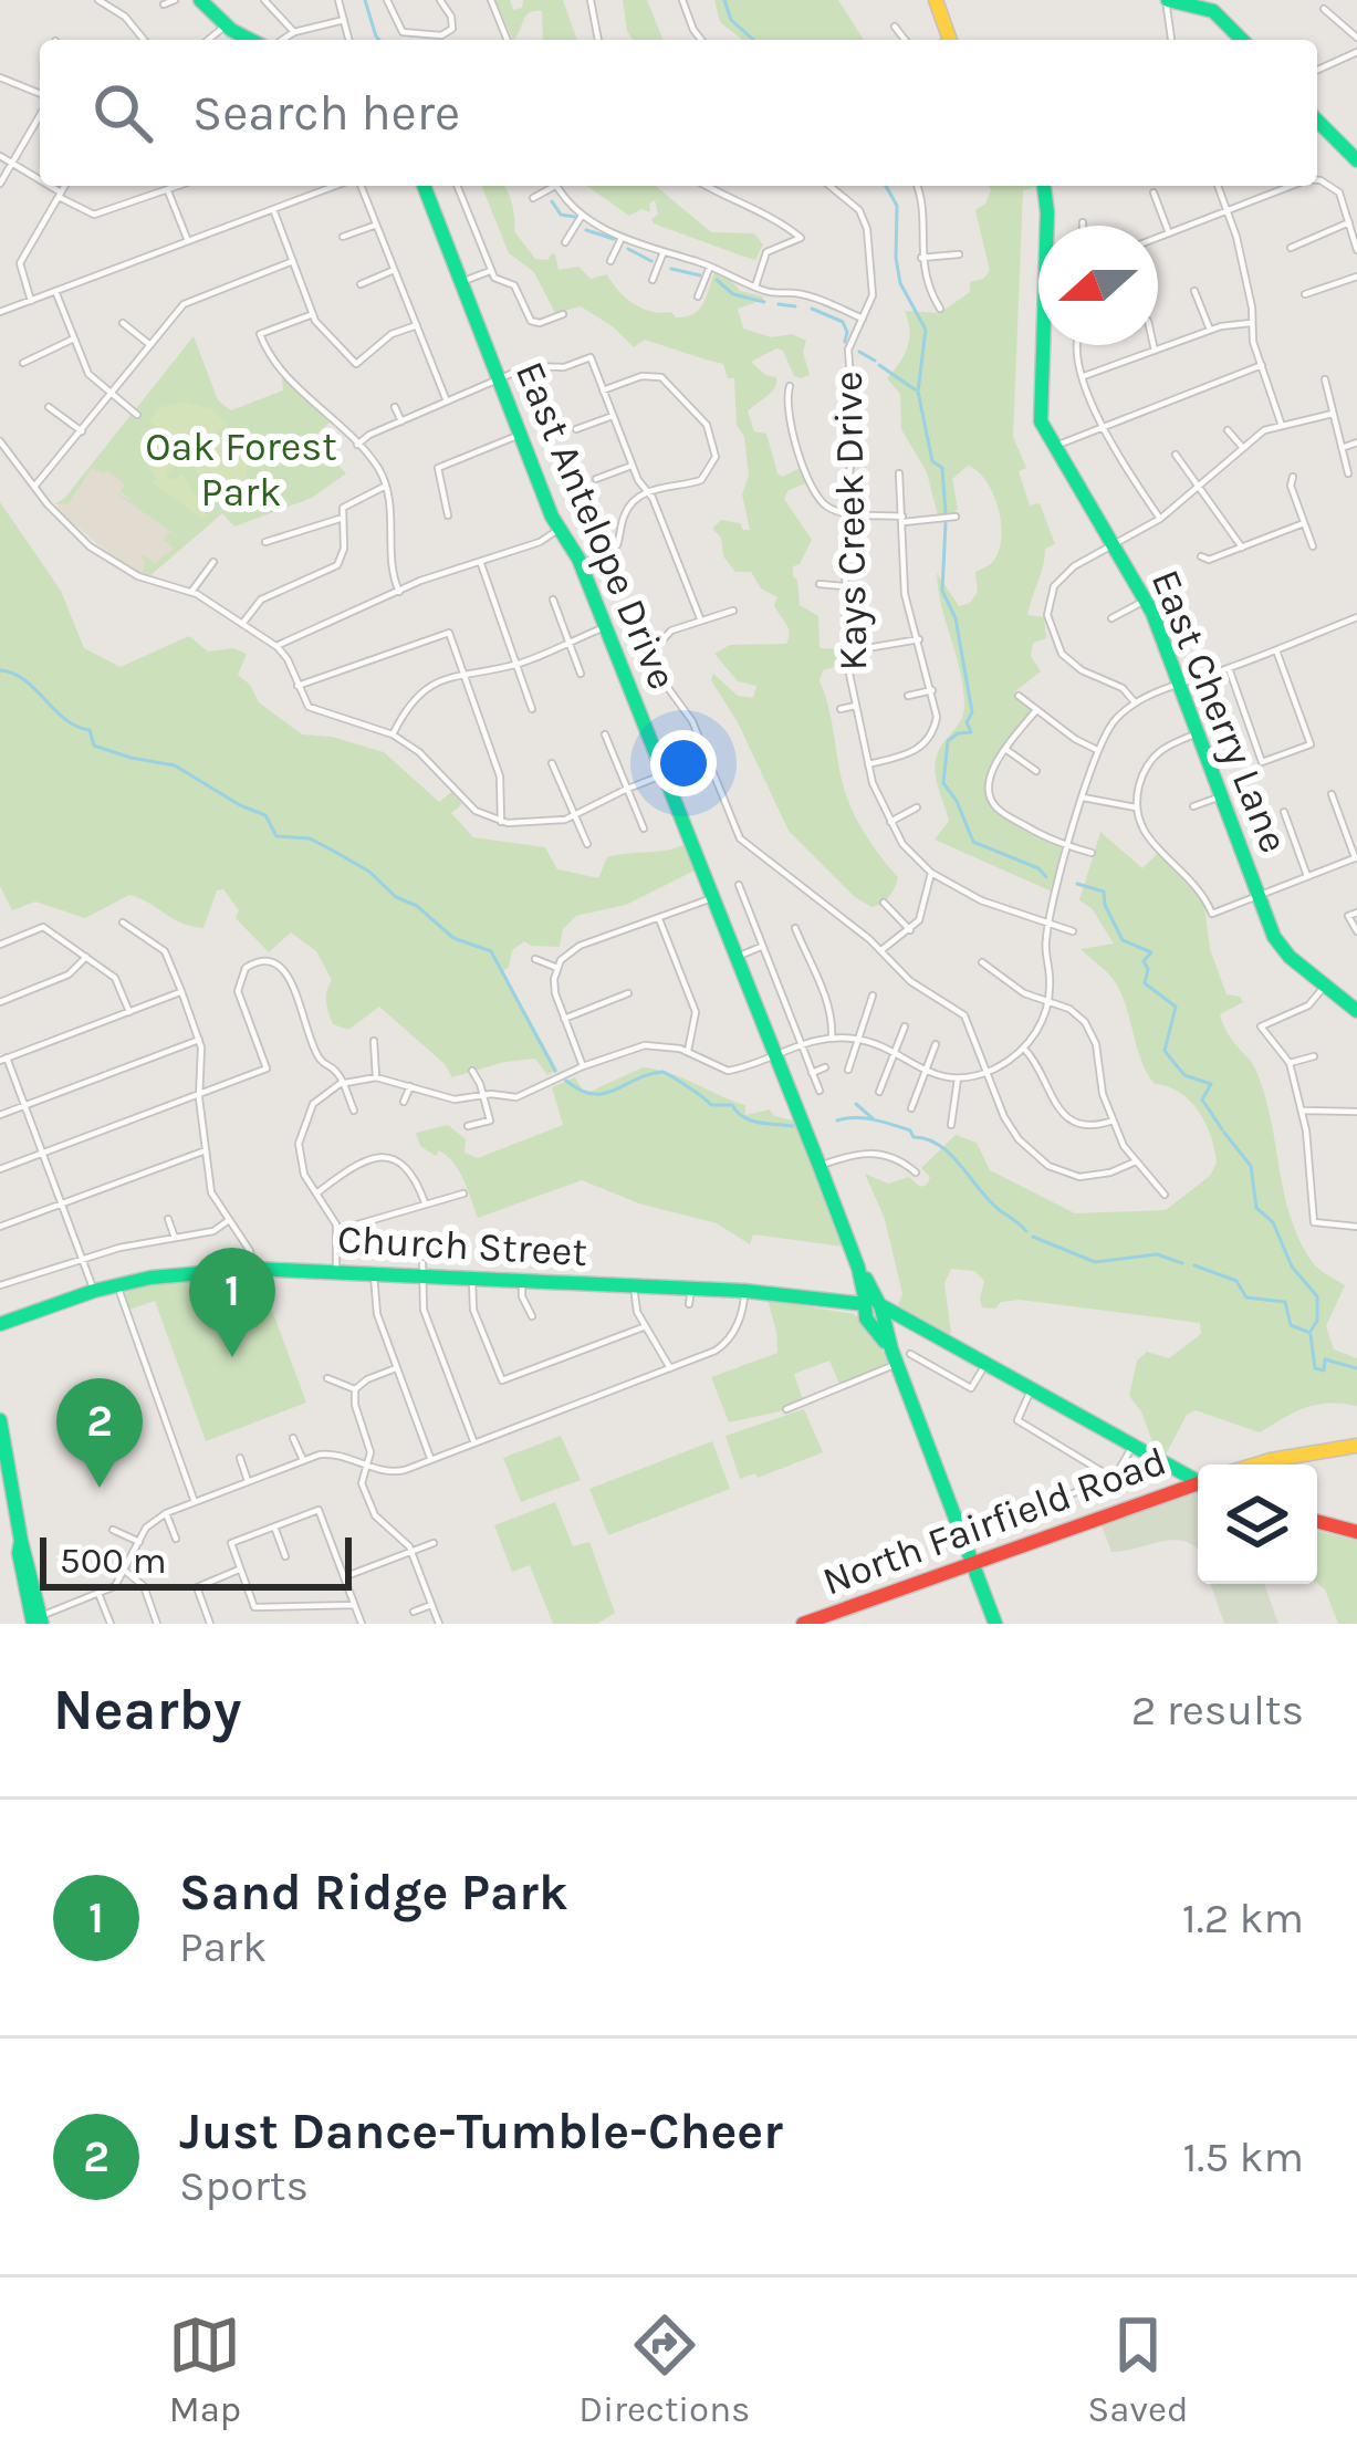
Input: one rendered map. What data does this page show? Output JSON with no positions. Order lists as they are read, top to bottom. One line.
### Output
{"streets":{"street":["Kays Creek Drive","East Antelope Drive","East Cherry Lane","Church Street","North Fairfield Road"]},"crossings":[["East Antelope Drive","Church Street"],["East Antelope Drive","North Fairfield Road"]],"parks":["Oak Forest Park"],"scale_bar":"500 m","north":"left","page":{"search":"Search here","pins":["1","2"],"scale":"500 m","heading":["Nearby","2 results"],"list":[{"mark":"1","name":"Sand Ridge Park","note":"Park","value":"1.2 km"},{"mark":"2","name":"Just Dance-Tumble-Cheer","note":"Sports","value":"1.5 km"}],"nav":["Map","Directions","Saved"]}}
